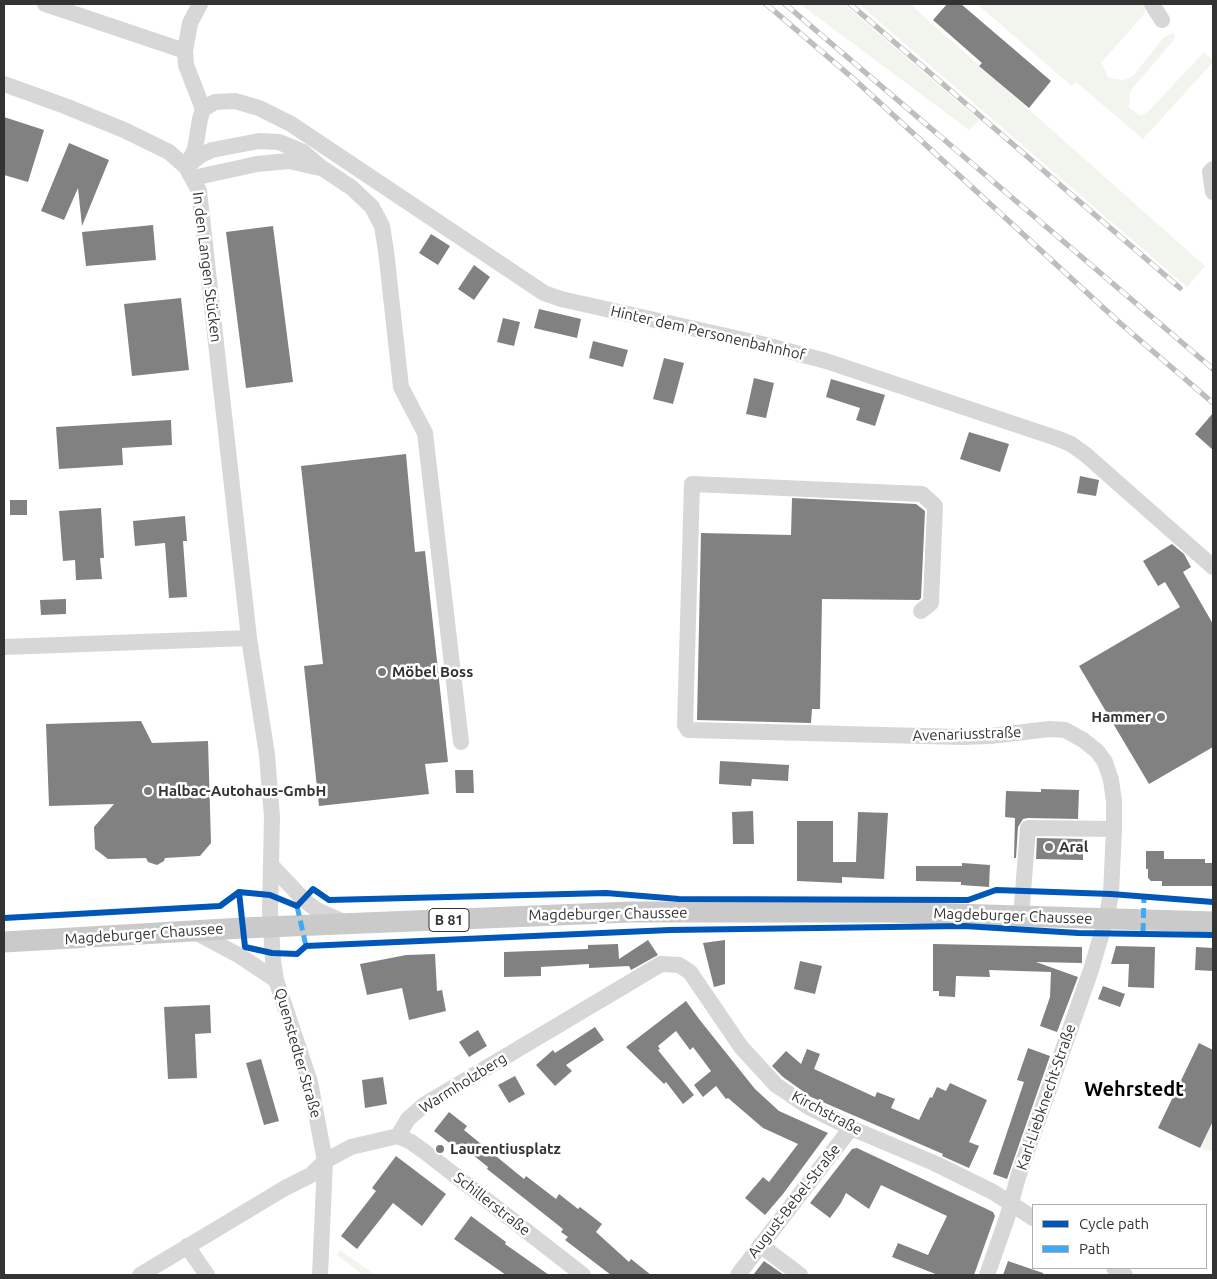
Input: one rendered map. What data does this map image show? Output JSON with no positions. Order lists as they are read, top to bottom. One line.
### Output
{"streets":{"main road":["Magdeburger Chaussee","B 81"],"street":["In den Langen Stücken","Hinter dem Personenbahnhof","Avenariusstraße","Quenstedter Straße","Warmholzberg","Karl-Liebknecht-Straße","Kirchstraße","August-Bebel-Straße","Schillerstraße"]},"crossings":[["In den Langen Stücken","Magdeburger Chaussee"],["In den Langen Stücken","Quenstedter Straße"],["Avenariusstraße","Magdeburger Chaussee"],["Avenariusstraße","Karl-Liebknecht-Straße"],["Magdeburger Chaussee","Quenstedter Straße"],["Magdeburger Chaussee","Karl-Liebknecht-Straße"],["Warmholzberg","Kirchstraße"],["Warmholzberg","Schillerstraße"],["Karl-Liebknecht-Straße","Kirchstraße"],["Kirchstraße","August-Bebel-Straße"]],"districts":["Wehrstedt"],"places":["Möbel Boss","Hammer","Halbac-Autohaus-GmbH","Aral","Laurentiusplatz"],"legend":["Cycle path","Path"]}
